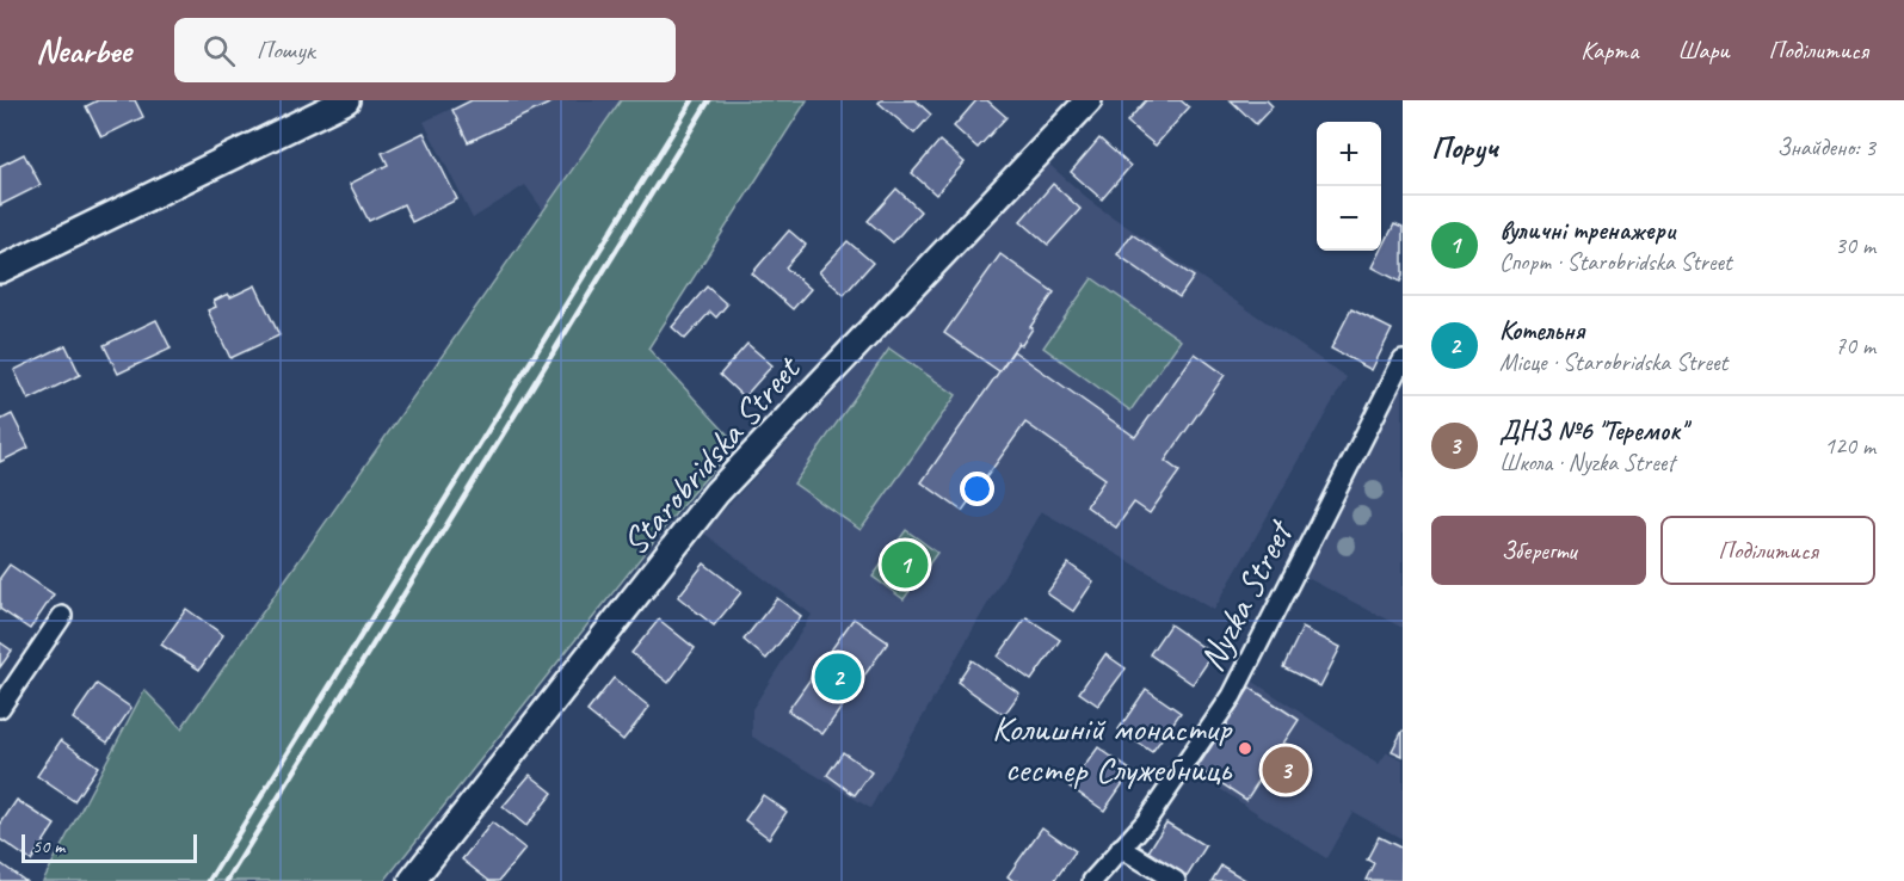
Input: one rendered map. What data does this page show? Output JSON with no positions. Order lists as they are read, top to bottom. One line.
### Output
{"streets":{"street":["Starobridska Street","Nyzka Street"]},"places":["Колишній монастир сестер Служебниць"],"scale_bar":"50 m","page":{"header":"Nearbee","search":"Пошук","nav":["Карта","Шари","Поділитися"],"heading":["Поруч","Знайдено: 3"],"map_buttons":["+","−"],"list":[{"mark":"1","name":"вуличні тренажери","note":"Спорт · Starobridska Street","value":"30 m"},{"mark":"2","name":"Котельня","note":"Місце · Starobridska Street","value":"70 m"},{"mark":"3","name":"ДНЗ №6 \"Теремок\"","note":"Школа · Nyzka Street","value":"120 m"}],"buttons":["Зберегти","Поділитися"],"pins":["1","2","3"],"scale":"50 m"}}
